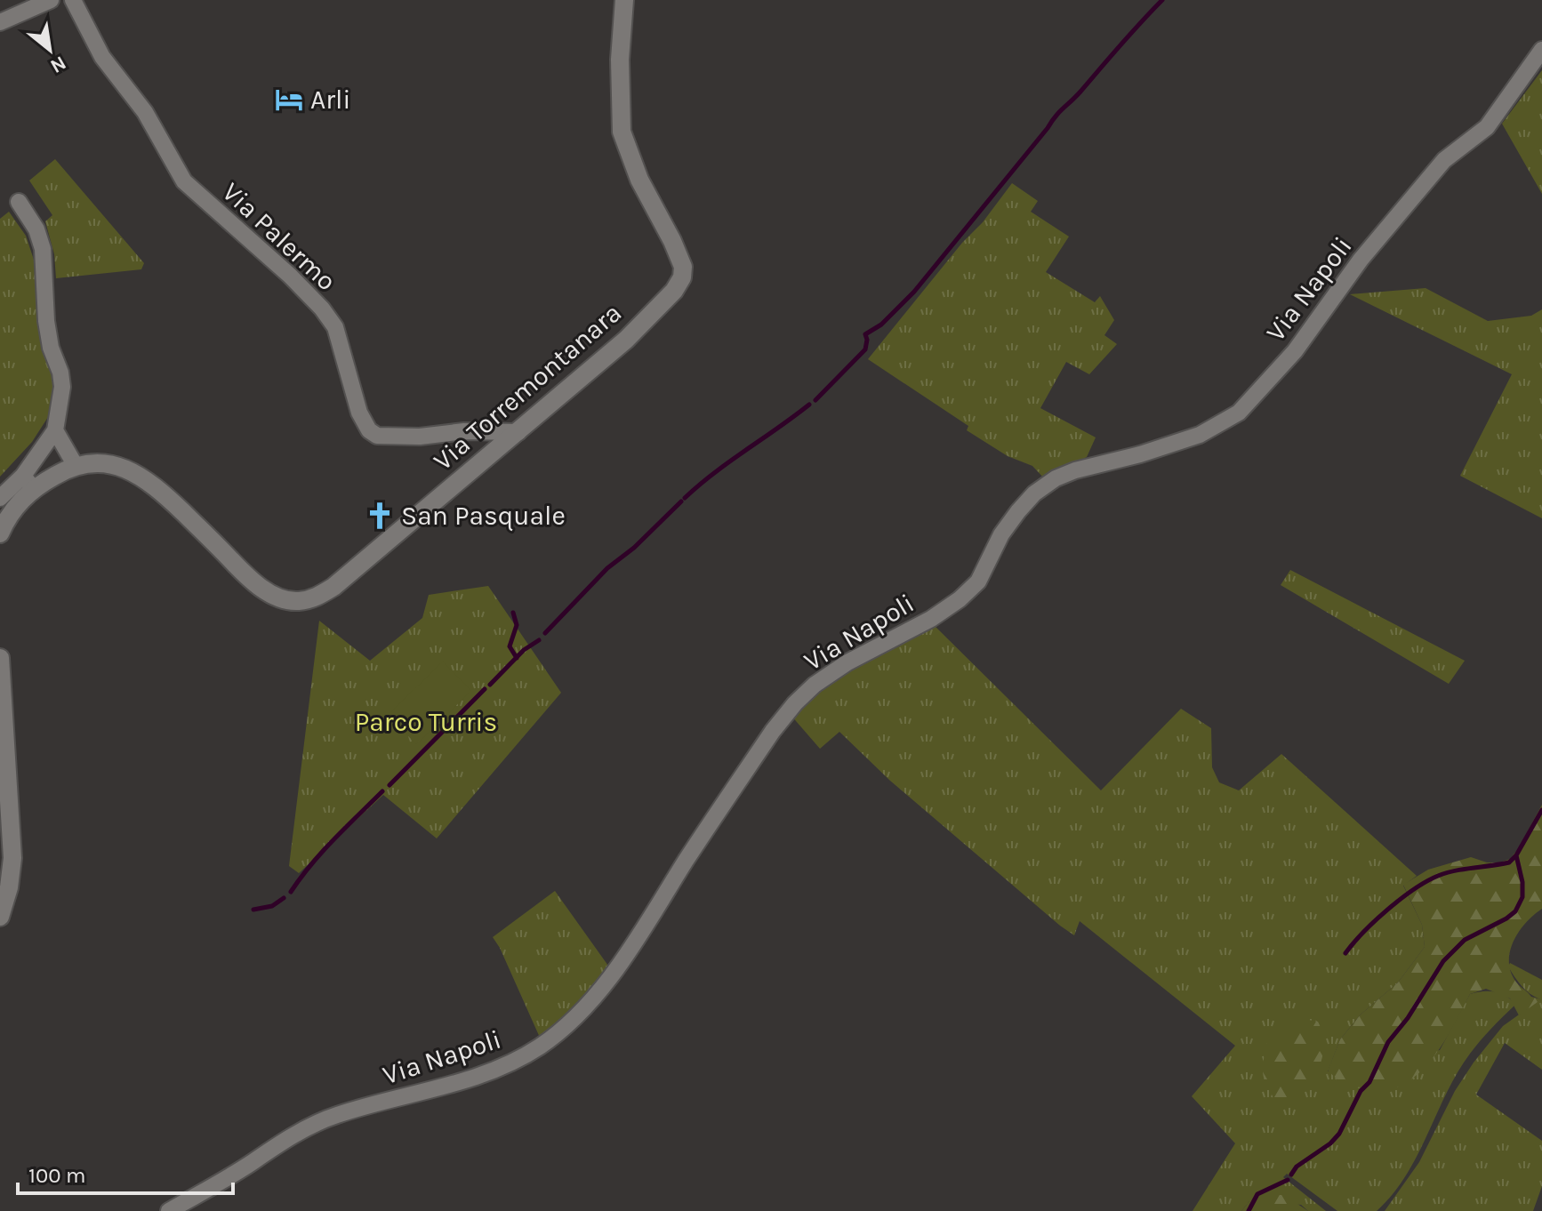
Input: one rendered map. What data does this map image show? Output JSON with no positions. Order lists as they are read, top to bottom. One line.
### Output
{"streets":{"street":["Via Palermo","Via Napoli","Via Torremontanara"]},"crossings":[["Via Palermo","Via Torremontanara"]],"parks":["Parco Turris"],"places":{"hotel":["Arli"],"church":["San Pasquale"]},"scale_bar":"100 m","north":"bottom right"}
